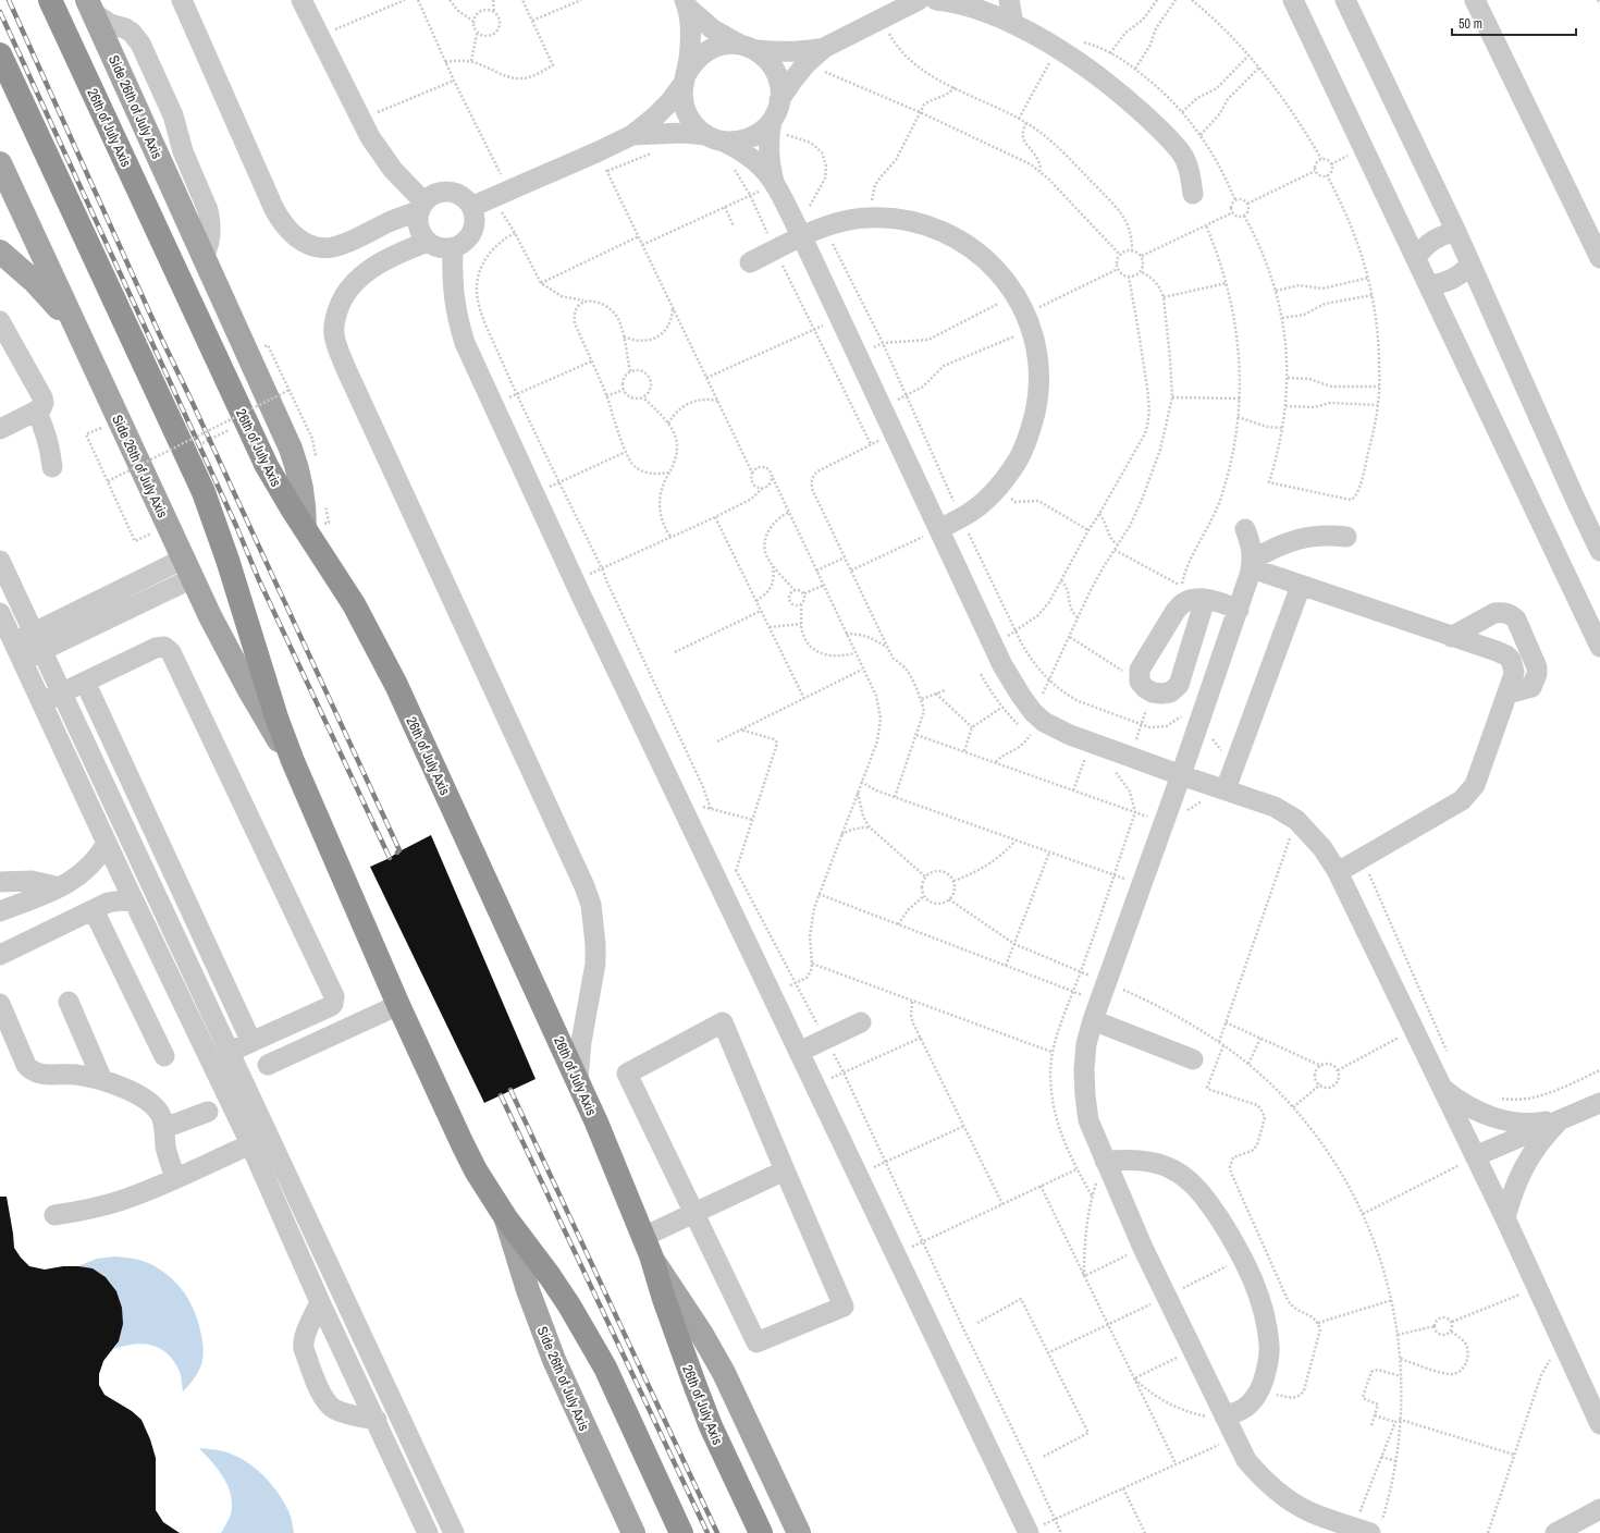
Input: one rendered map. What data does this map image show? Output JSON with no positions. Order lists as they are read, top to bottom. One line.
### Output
{"streets":{"highway":["26th of July Axis"],"main road":["Side 26th of July Axis"]},"crossings":[["Side 26th of July Axis","26th of July Axis"]],"scale_bar":"50 m"}
